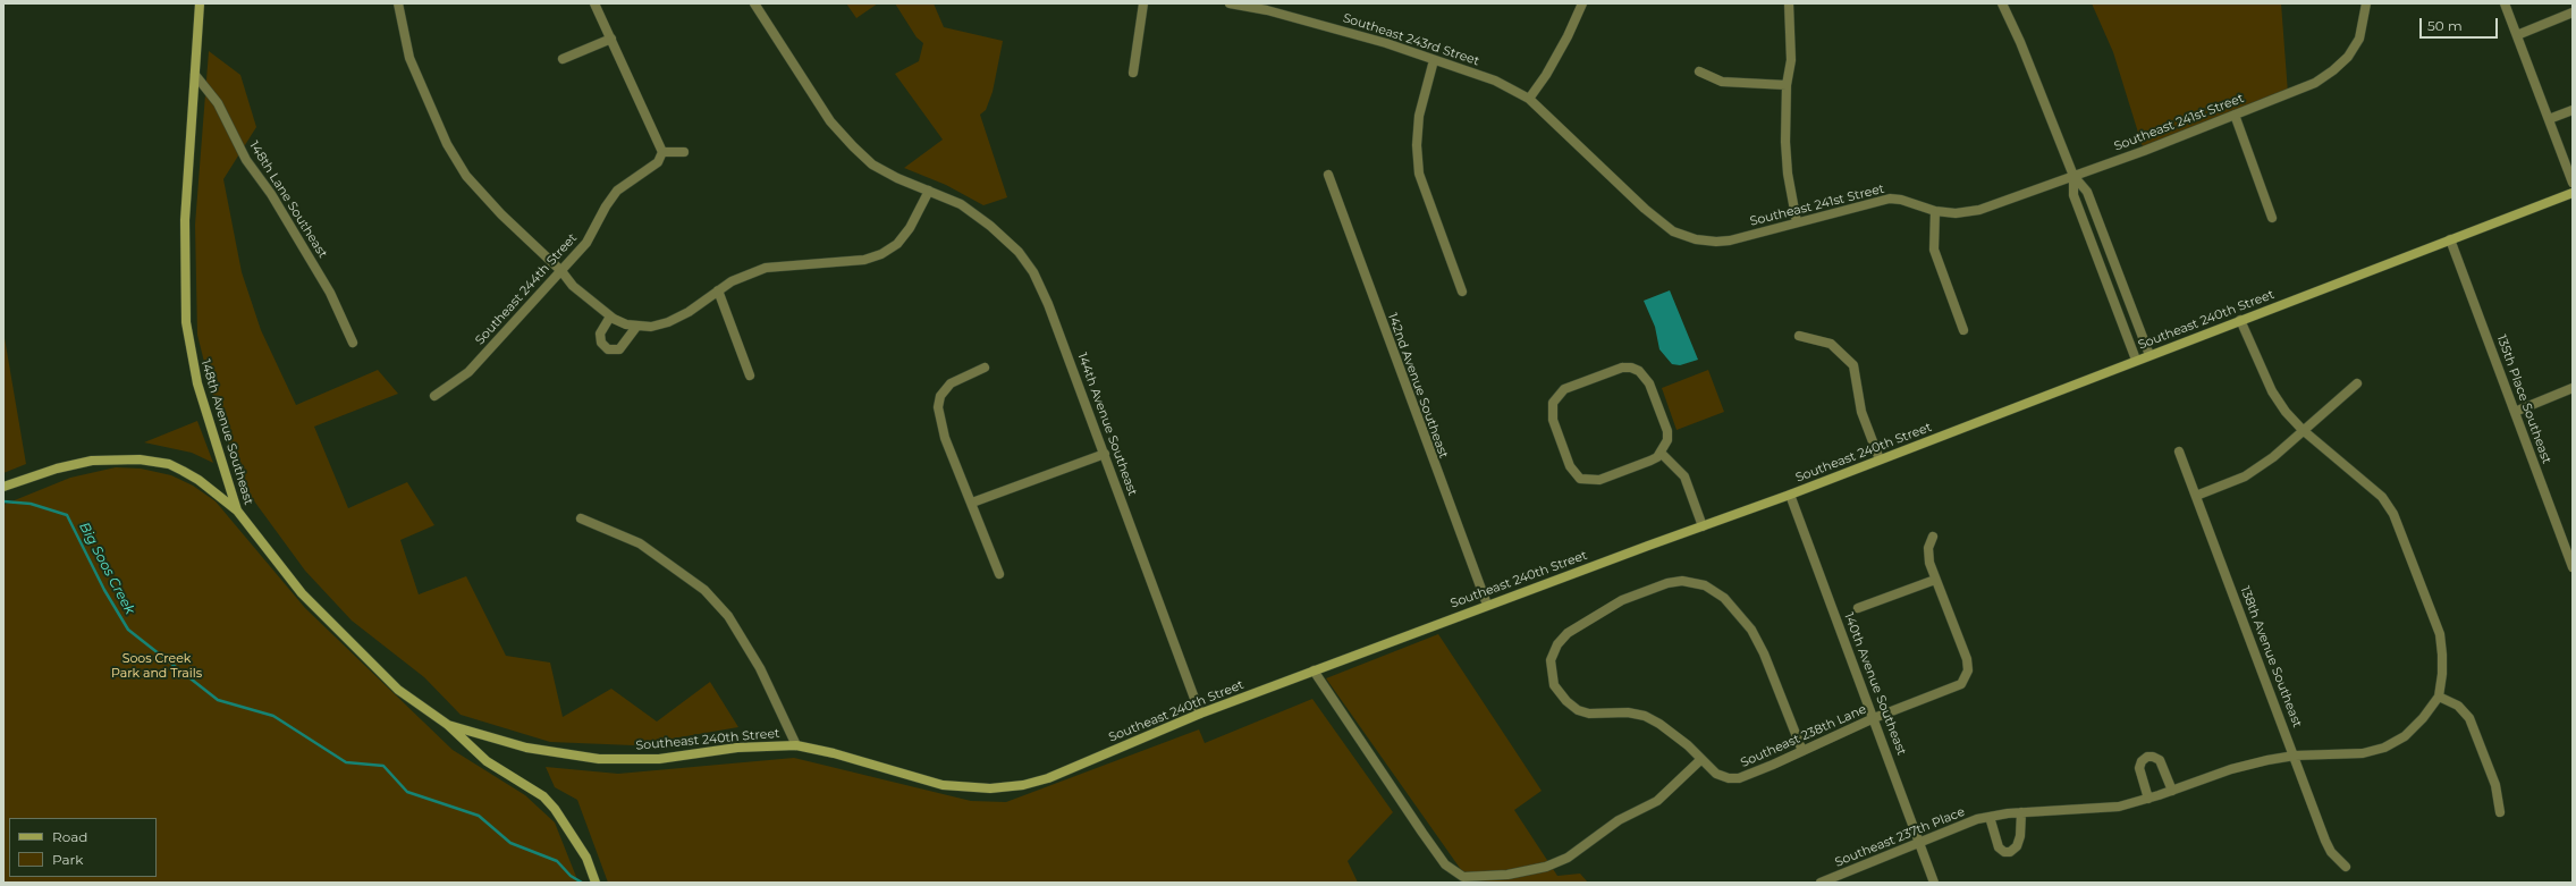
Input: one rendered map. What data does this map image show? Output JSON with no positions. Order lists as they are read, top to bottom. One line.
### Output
{"streets":{"main road":["Southeast 240th Street","148th Avenue Southeast"],"street":["Southeast 243rd Street","Southeast 241st Street","148th Lane Southeast","Southeast 244th Street","142nd Avenue Southeast","135th Place Southeast","144th Avenue Southeast","138th Avenue Southeast","140th Avenue Southeast","Southeast 238th Lane","Southeast 237th Place"]},"crossings":[["Southeast 243rd Street","Southeast 241st Street"],["148th Lane Southeast","148th Avenue Southeast"],["Southeast 240th Street","142nd Avenue Southeast"],["Southeast 240th Street","135th Place Southeast"],["Southeast 240th Street","144th Avenue Southeast"],["Southeast 240th Street","148th Avenue Southeast"],["Southeast 240th Street","140th Avenue Southeast"],["138th Avenue Southeast","Southeast 237th Place"],["140th Avenue Southeast","Southeast 238th Lane"],["140th Avenue Southeast","Southeast 237th Place"]],"water":["Big Soos Creek"],"parks":["Soos Creek Park and Trails"],"legend":["Road","Park"],"scale_bar":"50 m"}
